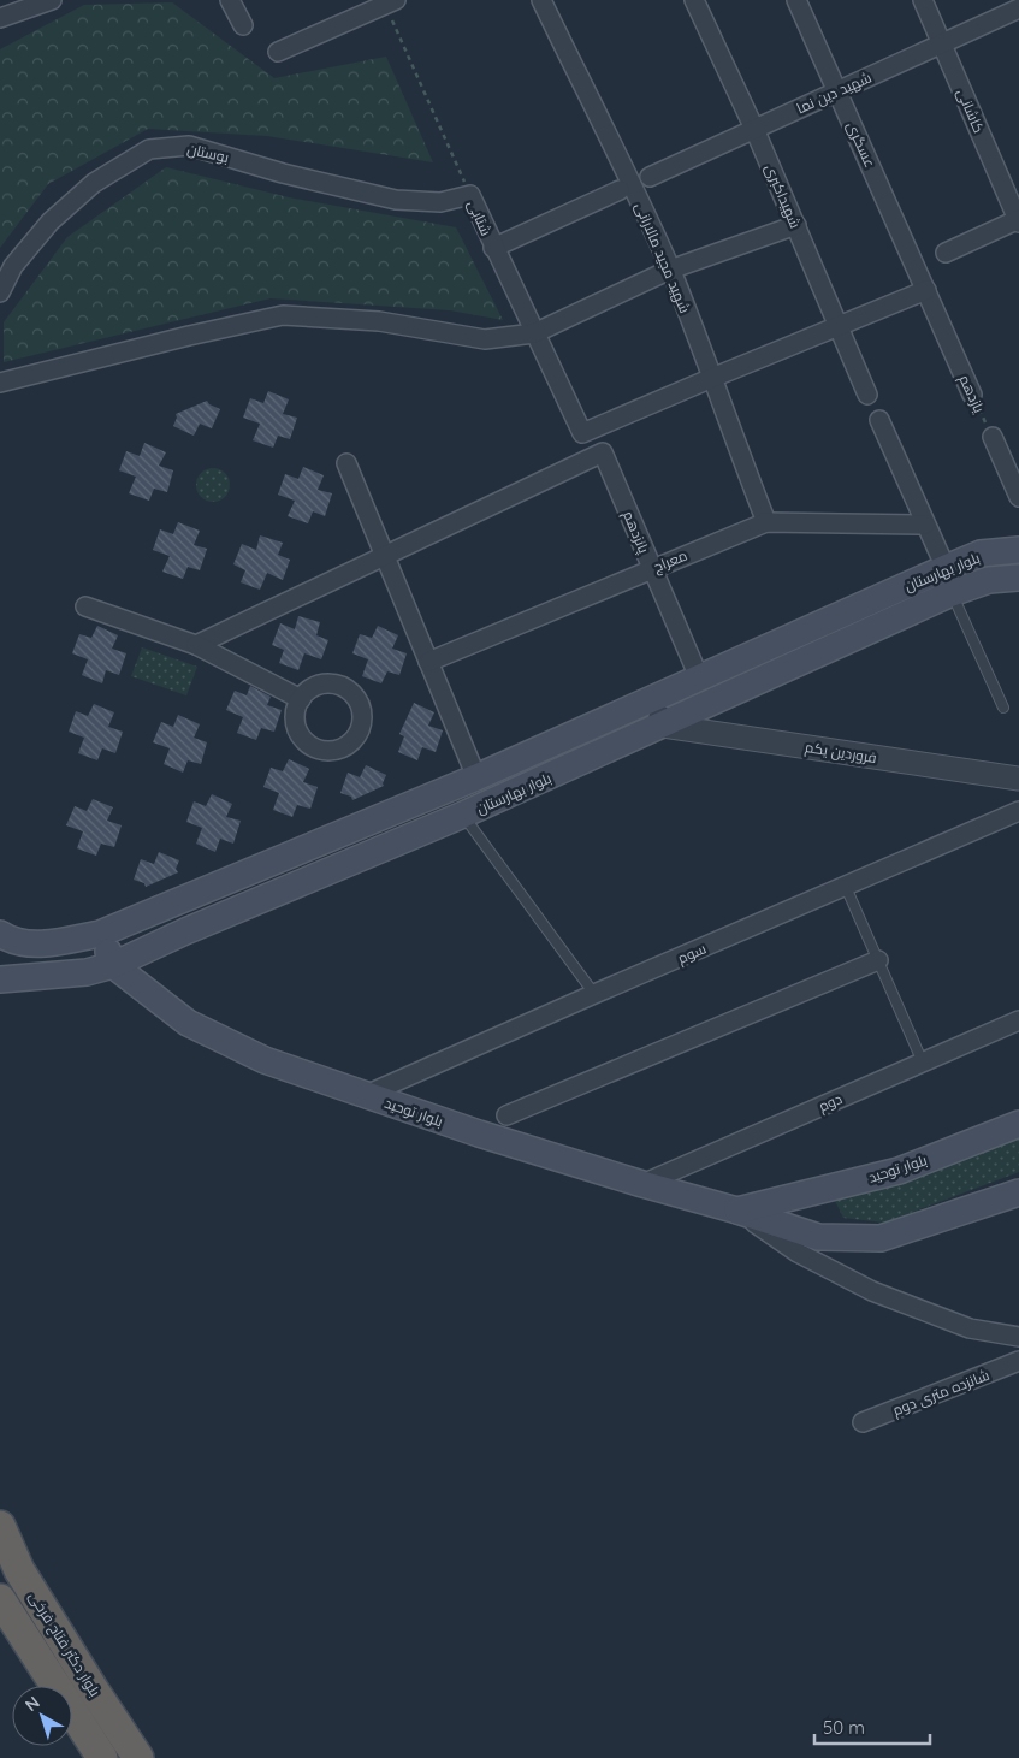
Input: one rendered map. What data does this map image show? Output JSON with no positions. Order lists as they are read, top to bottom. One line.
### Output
{"streets":{"highway":["بلوار دکتر فتاح فرخی"],"main road":["بلوار بهارستان","بلوار توحید"],"street":["شهید دین نما","کاشانی","عسگری","بوستان","شهیداکبری","شتابی","شهید مجید مالارانی","یازدهم","پانزدهم","معراج","فروردین یکم","سوم","دوم","شانزده متری دوم"]},"crossings":[["شهید دین نما","کاشانی"],["شهید دین نما","عسگری"],["شهید دین نما","شهیداکبری"],["عسگری","یازدهم"],["بوستان","شتابی"],["شتابی","شهید مجید مالارانی"],["شهید مجید مالارانی","معراج"],["پانزدهم","معراج"],["پانزدهم","بلوار بهارستان"],["بلوار بهارستان","فروردین یکم"],["بلوار بهارستان","بلوار توحید"],["سوم","بلوار توحید"],["دوم","بلوار توحید"]],"scale_bar":"50 m","north":"top left"}
